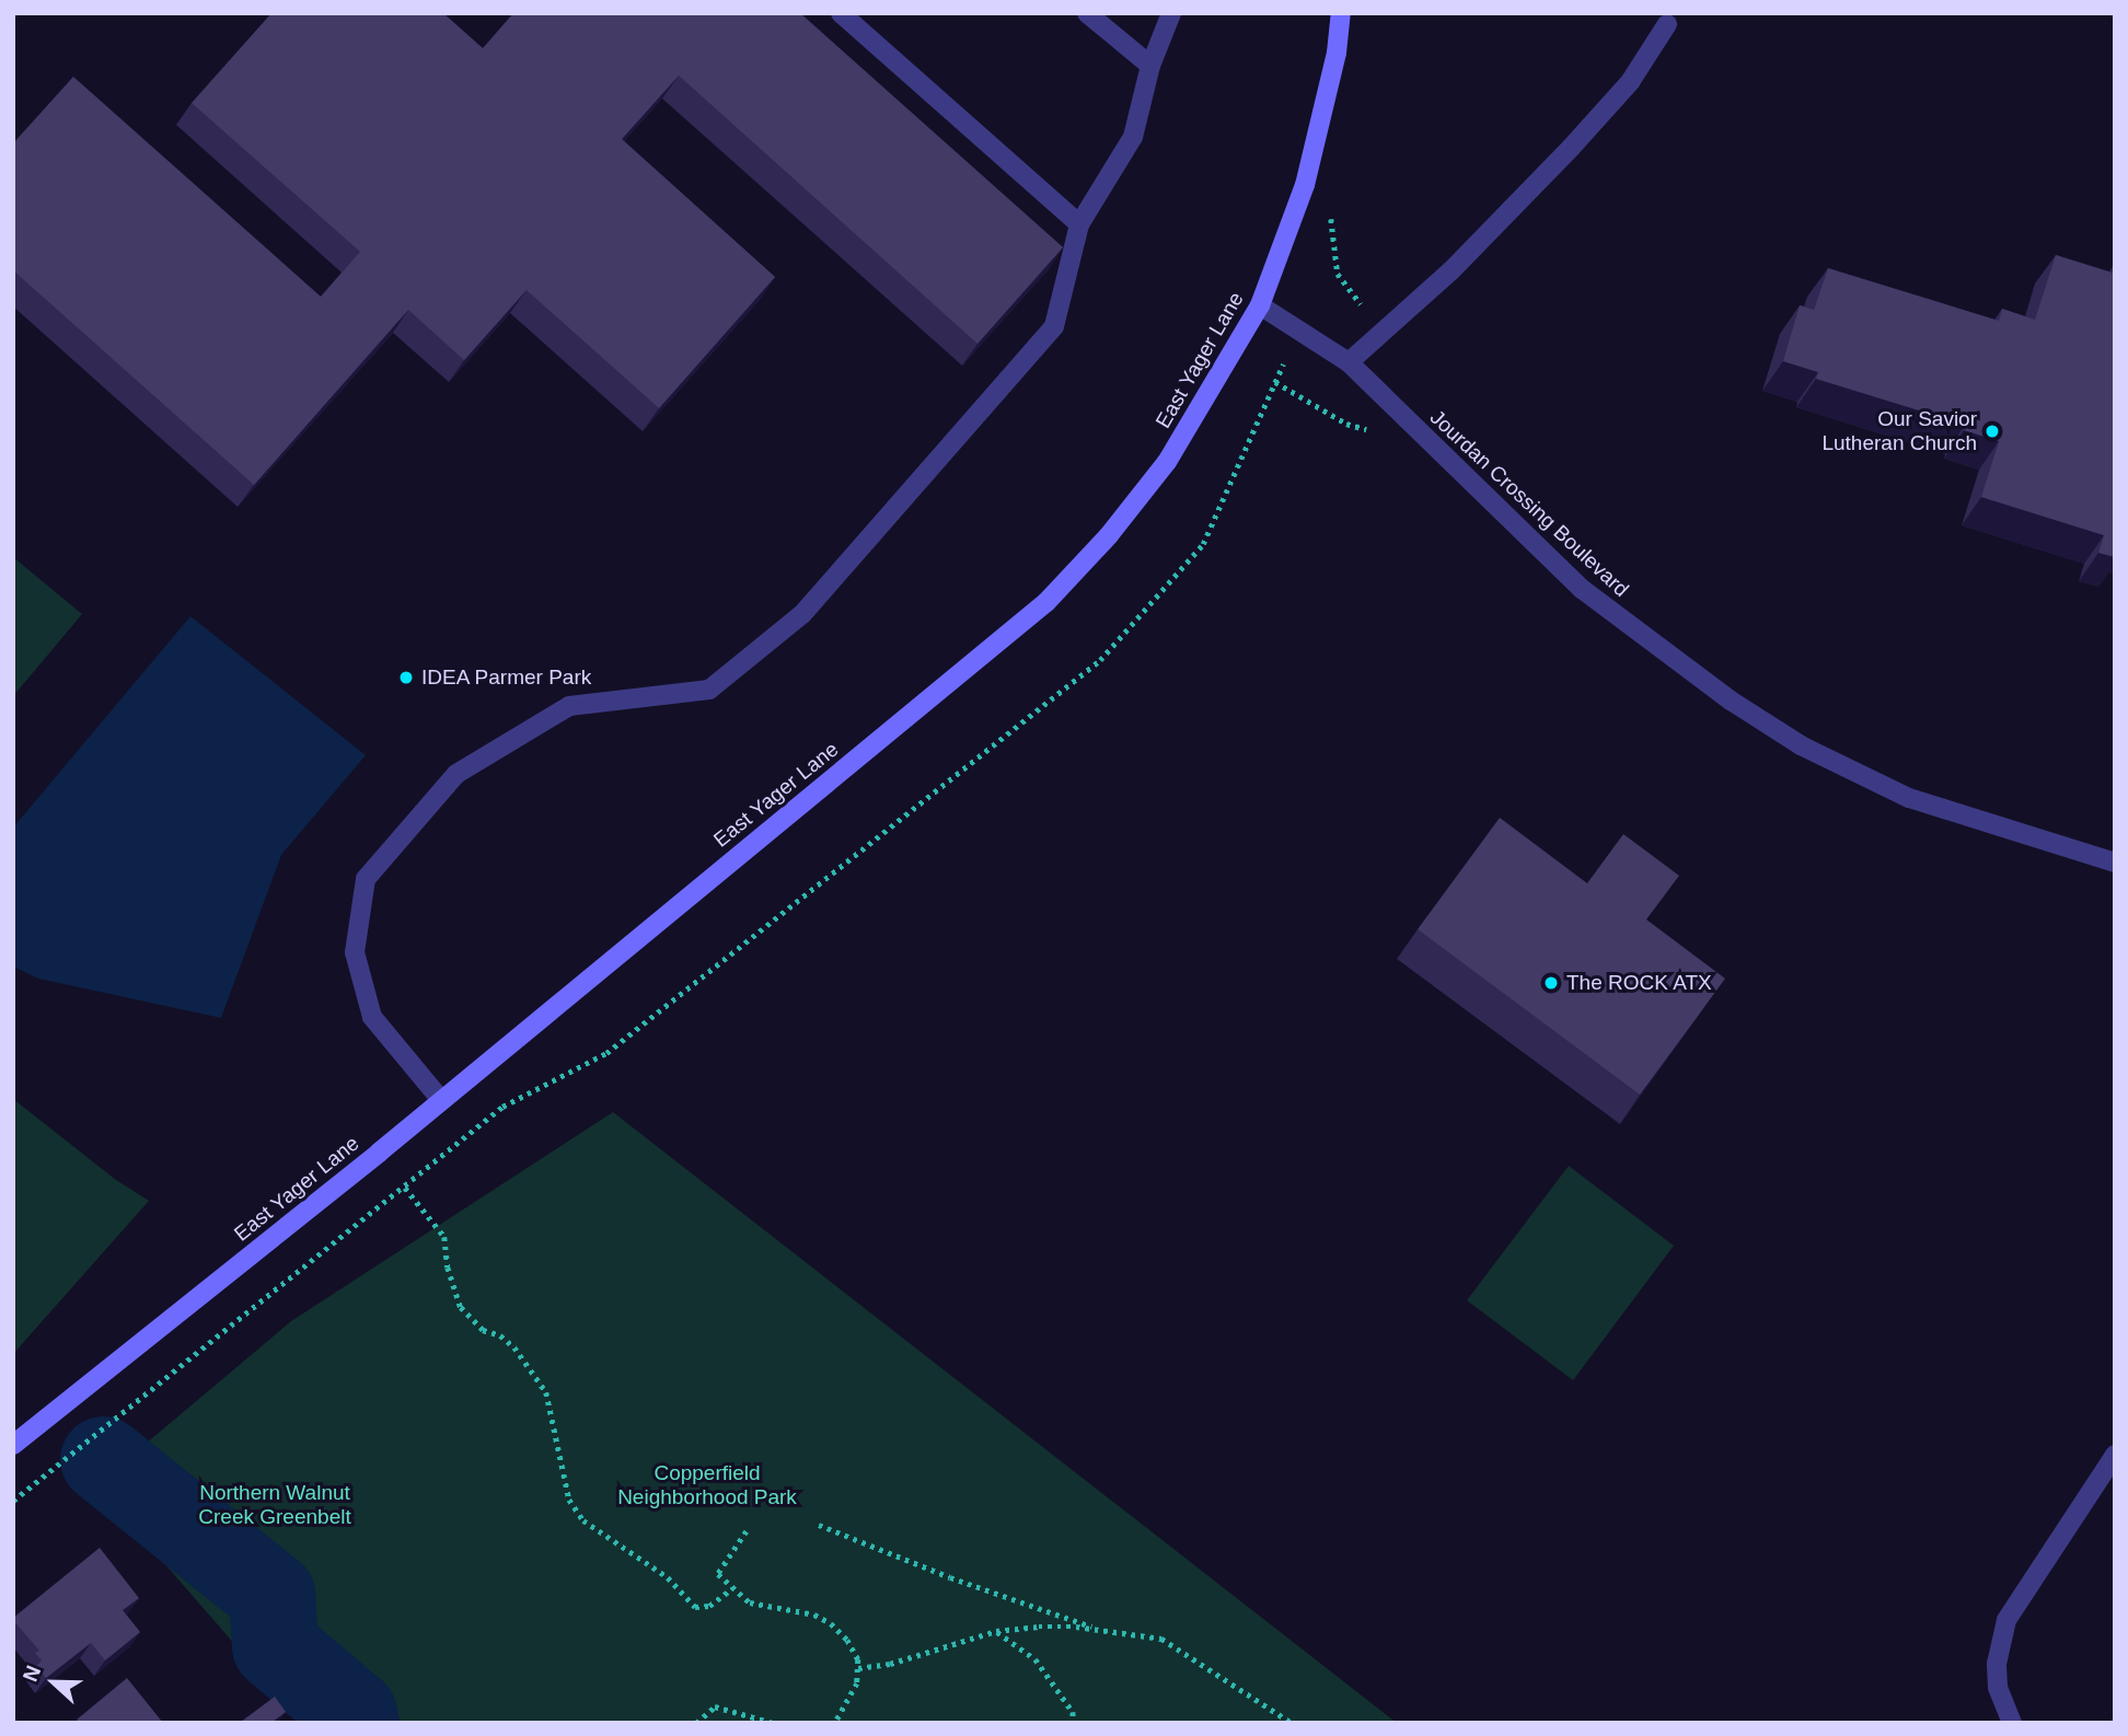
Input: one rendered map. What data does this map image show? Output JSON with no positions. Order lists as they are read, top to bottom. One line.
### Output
{"streets":{"street":["East Yager Lane","Jourdan Crossing Boulevard"]},"crossings":[["East Yager Lane","Jourdan Crossing Boulevard"]],"parks":["Copperfield Neighborhood Park","Northern Walnut Creek Greenbelt"],"places":["Our Savior Lutheran Church","IDEA Parmer Park","The ROCK ATX"],"north":"left"}
